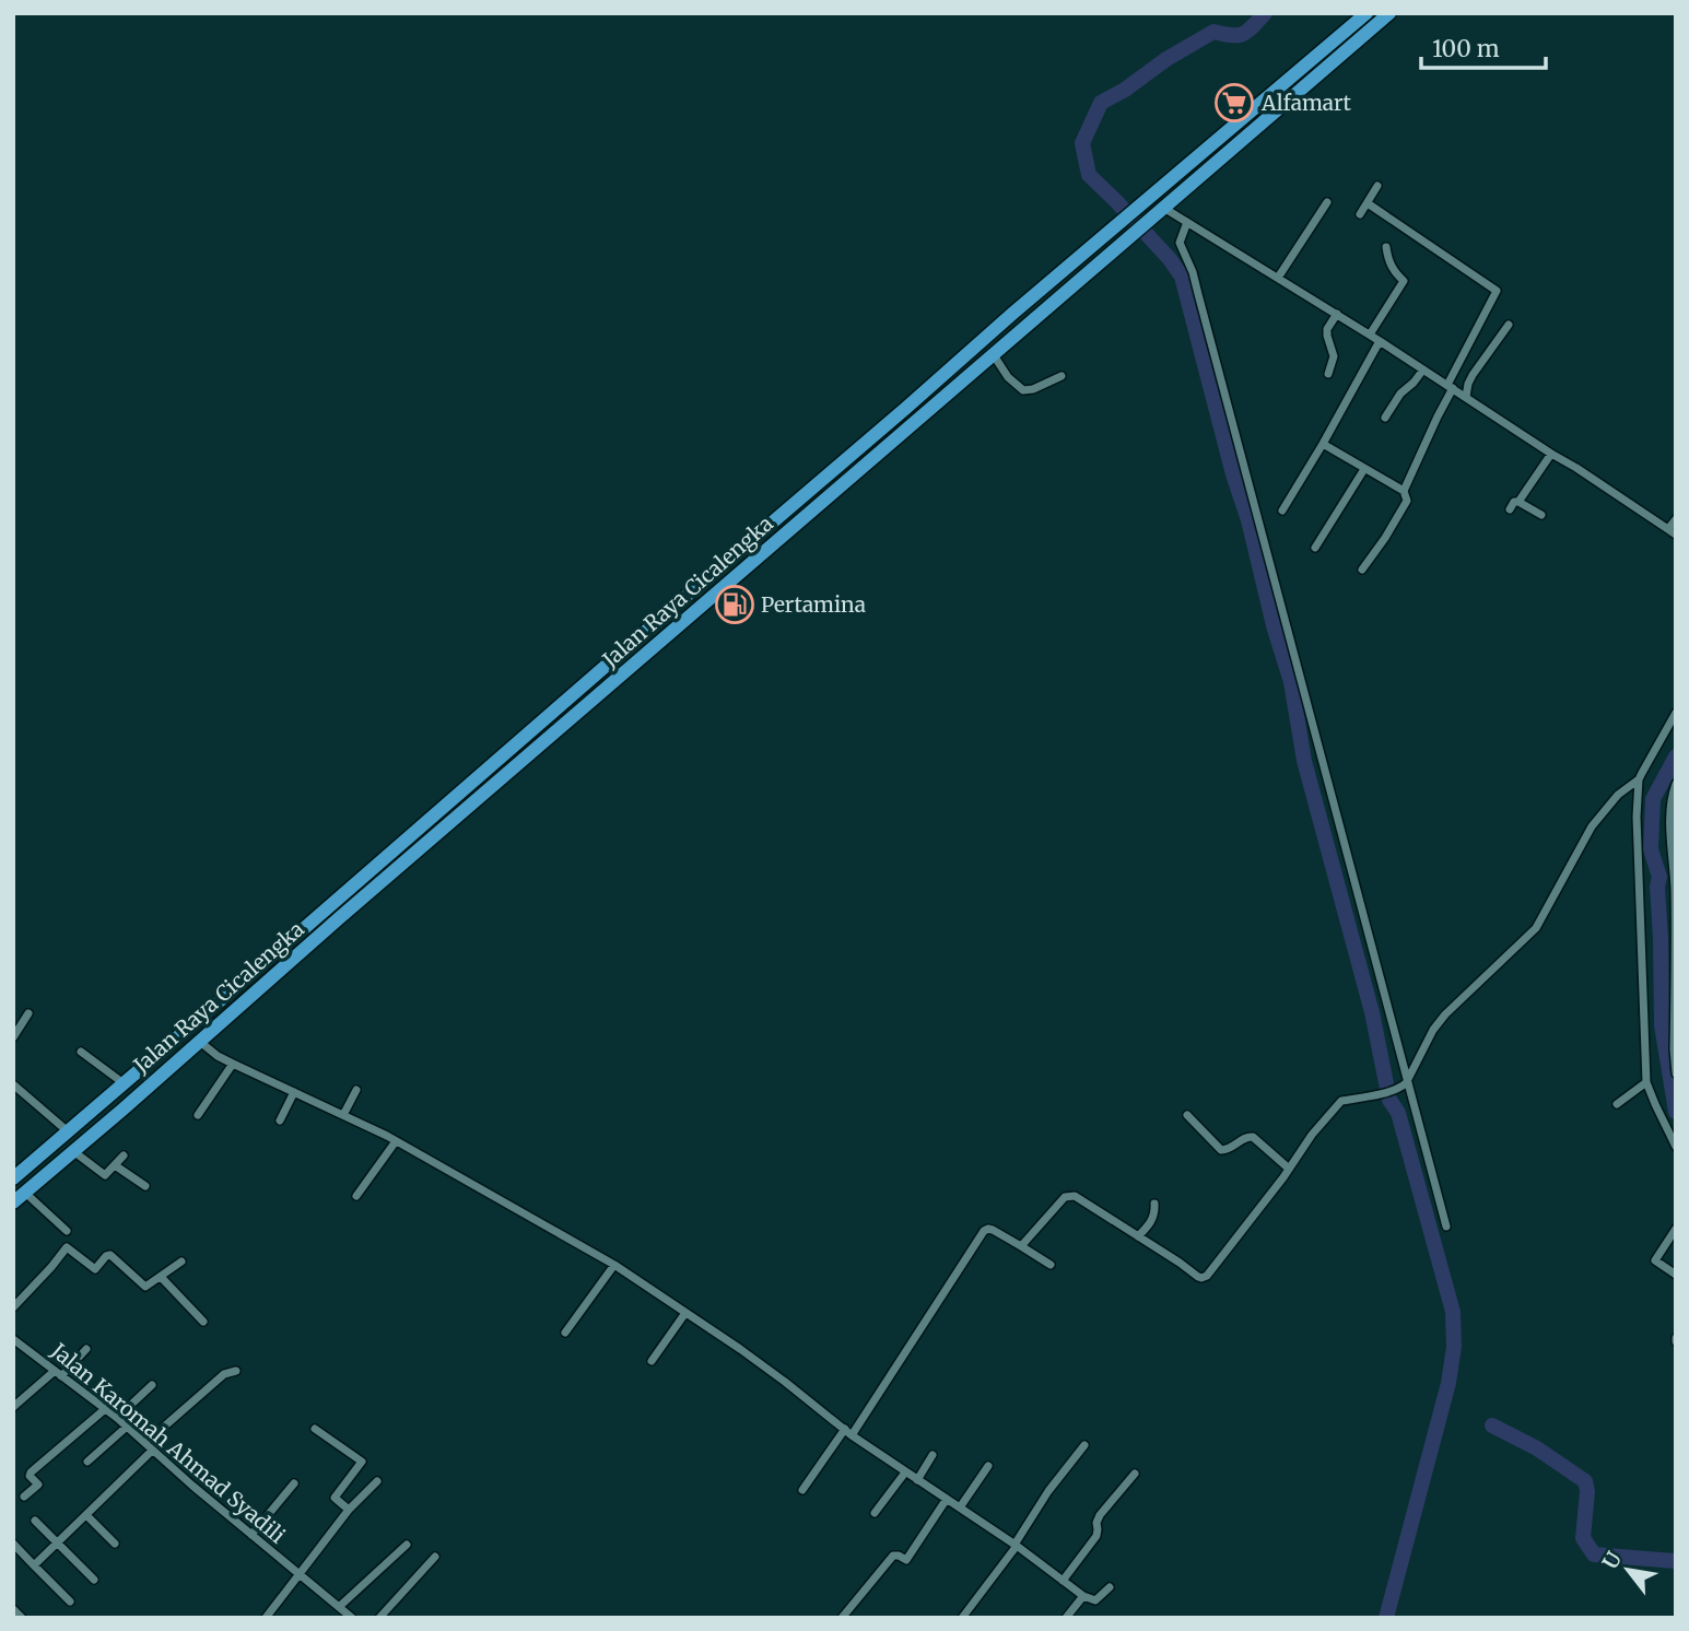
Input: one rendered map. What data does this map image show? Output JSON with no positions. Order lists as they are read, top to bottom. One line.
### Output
{"streets":{"highway":["Jalan Raya Cicalengka"],"street":["Jalan Karomah Ahmad Syadili"]},"places":{"supermarket":["Alfamart"],"fuel station":["Pertamina"]},"scale_bar":"100 m","north":"top left"}
